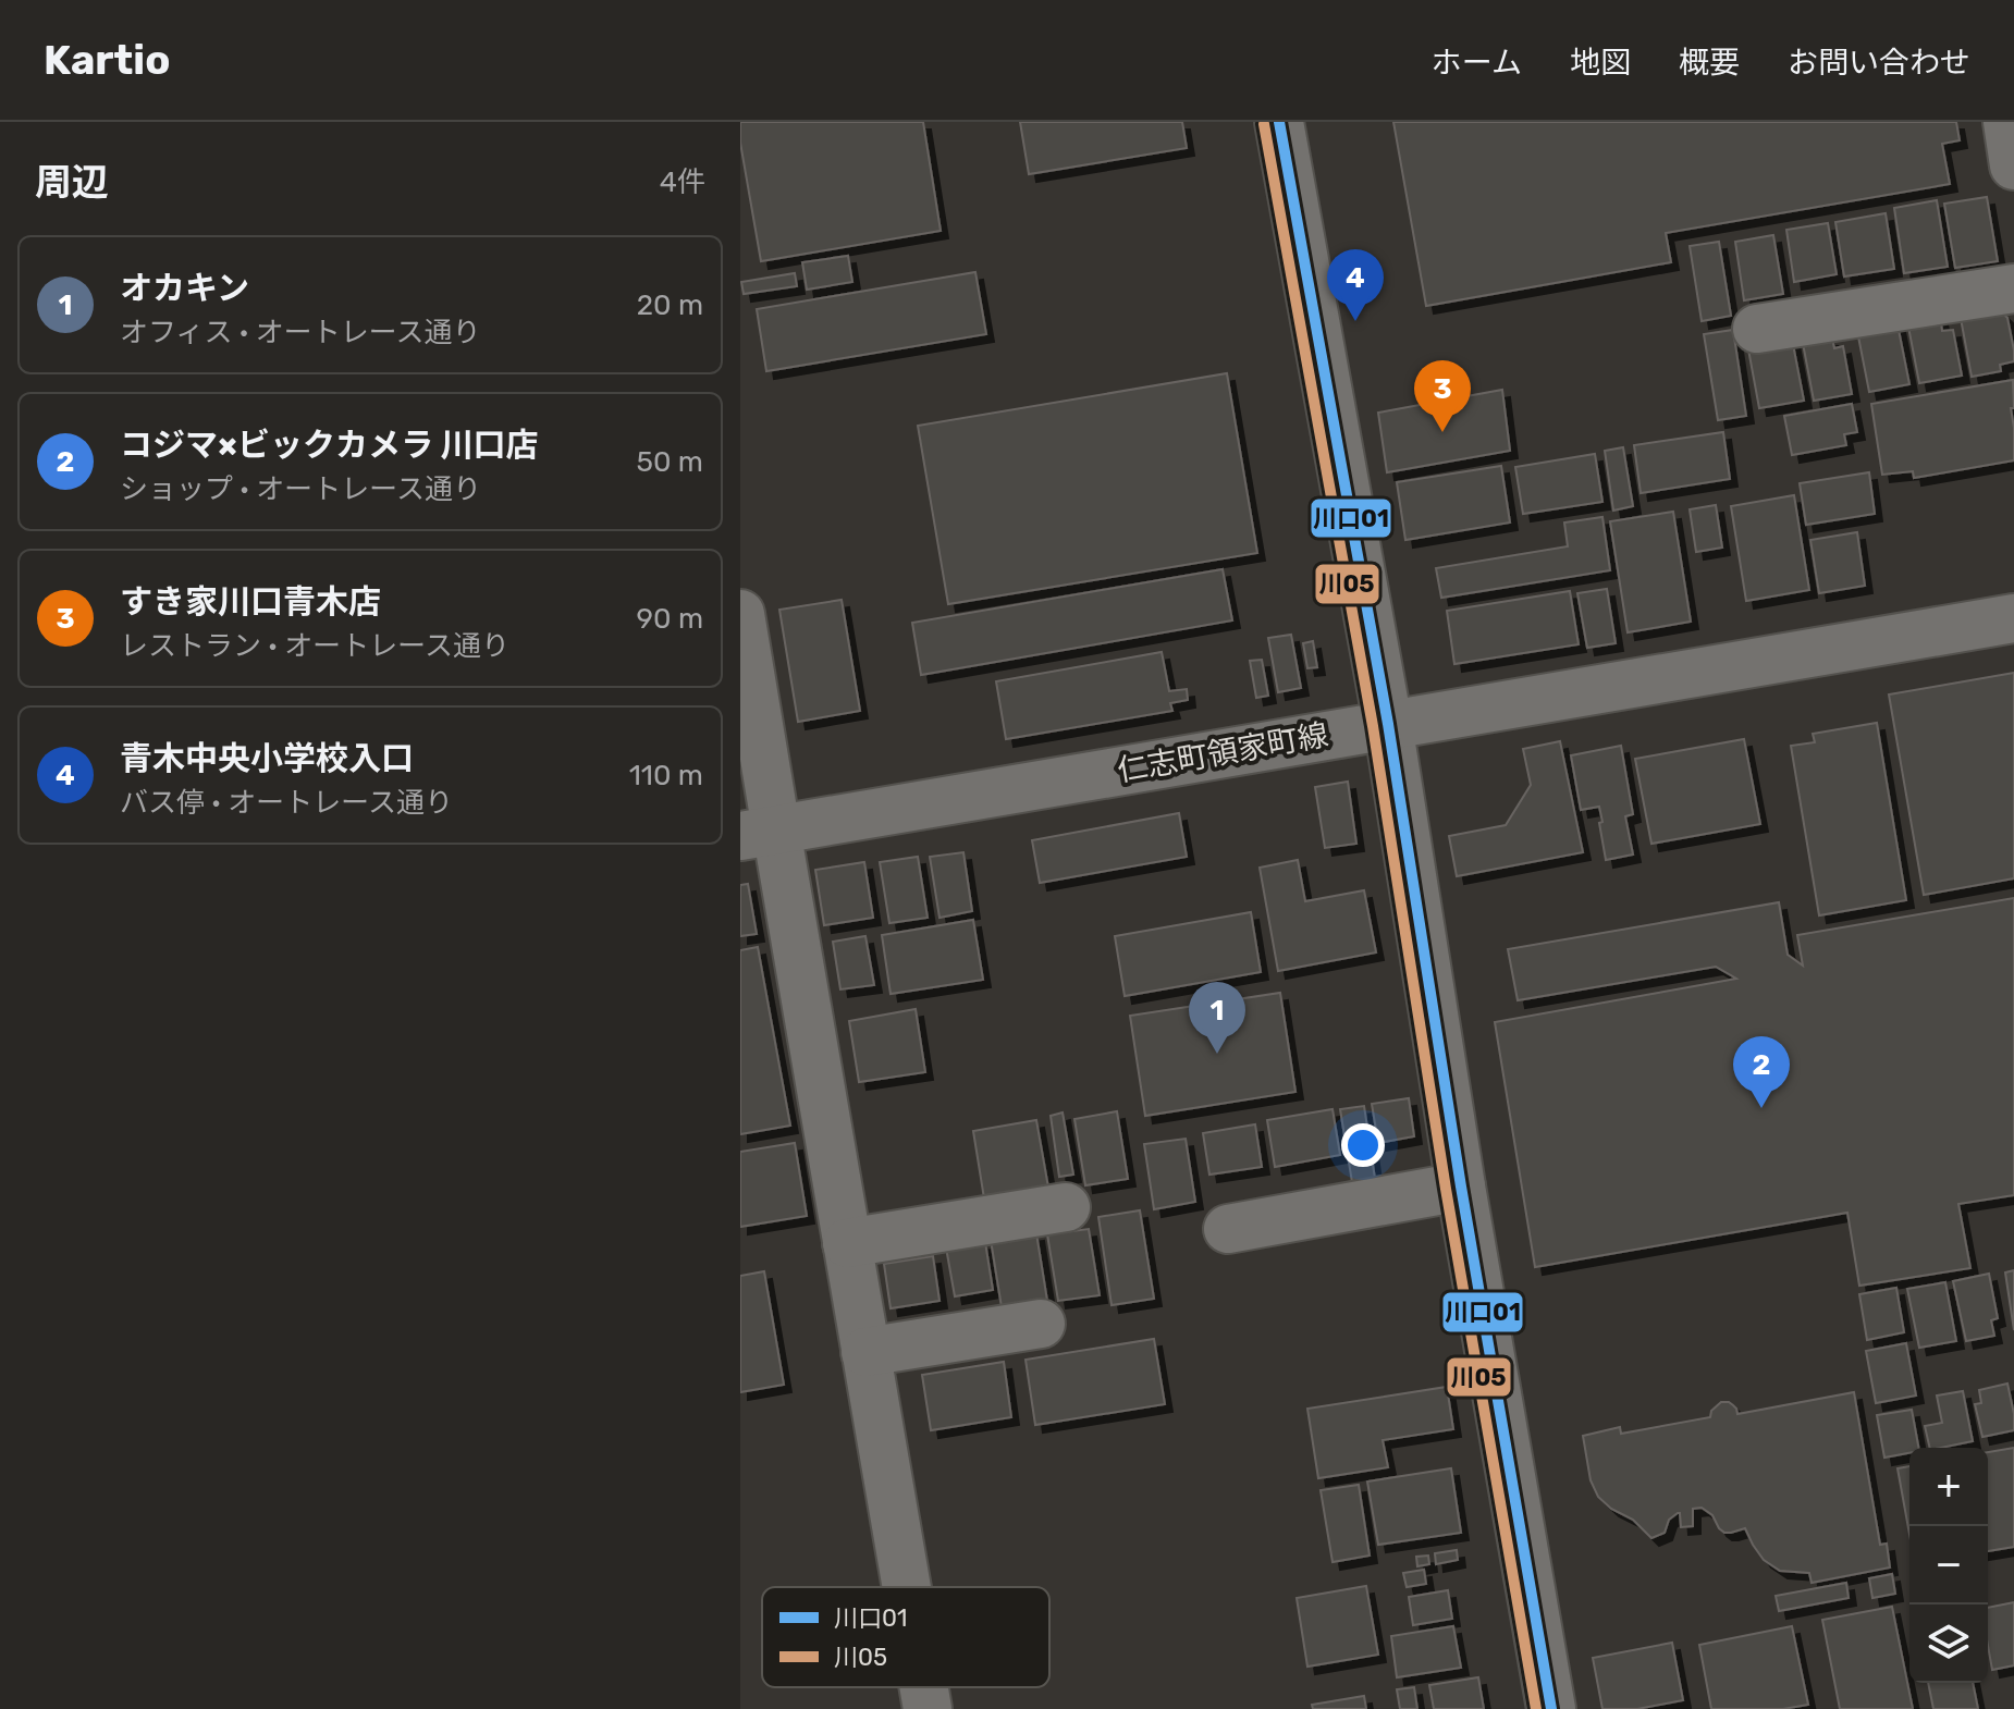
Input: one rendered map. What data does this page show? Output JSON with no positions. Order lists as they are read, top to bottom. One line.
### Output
{"streets":{"street":["仁志町領家町線"]},"lines":["transit line 川口01","transit line 川05"],"legend":["川口01","川05"],"page":{"header":"Kartio","nav":["ホーム","地図","概要","お問い合わせ"],"heading":["周辺","4件"],"list":[{"mark":"1","name":"オカキン","note":"オフィス · オートレース通り","value":"20 m"},{"mark":"2","name":"コジマ×ビックカメラ 川口店","note":"ショップ · オートレース通り","value":"50 m"},{"mark":"3","name":"すき家川口青木店","note":"レストラン · オートレース通り","value":"90 m"},{"mark":"4","name":"青木中央小学校入口","note":"バス停 · オートレース通り","value":"110 m"}],"pins":["4","3","1","2"],"map_buttons":["+","−"]}}
